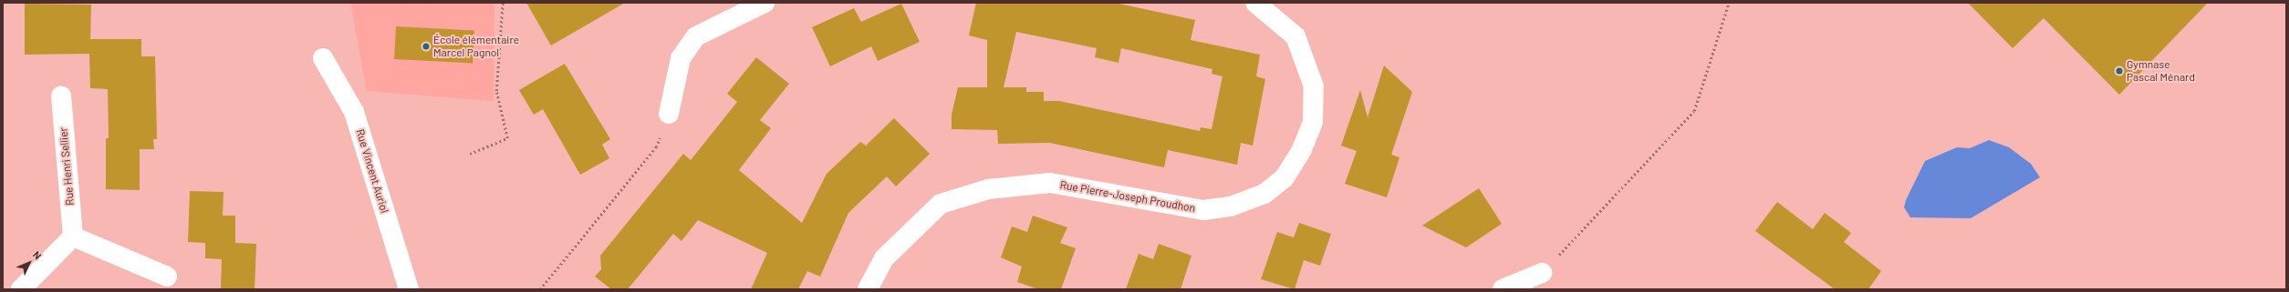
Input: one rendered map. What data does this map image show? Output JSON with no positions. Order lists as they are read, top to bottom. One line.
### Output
{"streets":{"street":["Rue Henri Sellier","Rue Vincent Auriol","Rue Pierre-Joseph Proudhon"]},"places":["École élémentaire Marcel Pagnol","Gymnase Pascal Ménard"],"north":"top right"}
